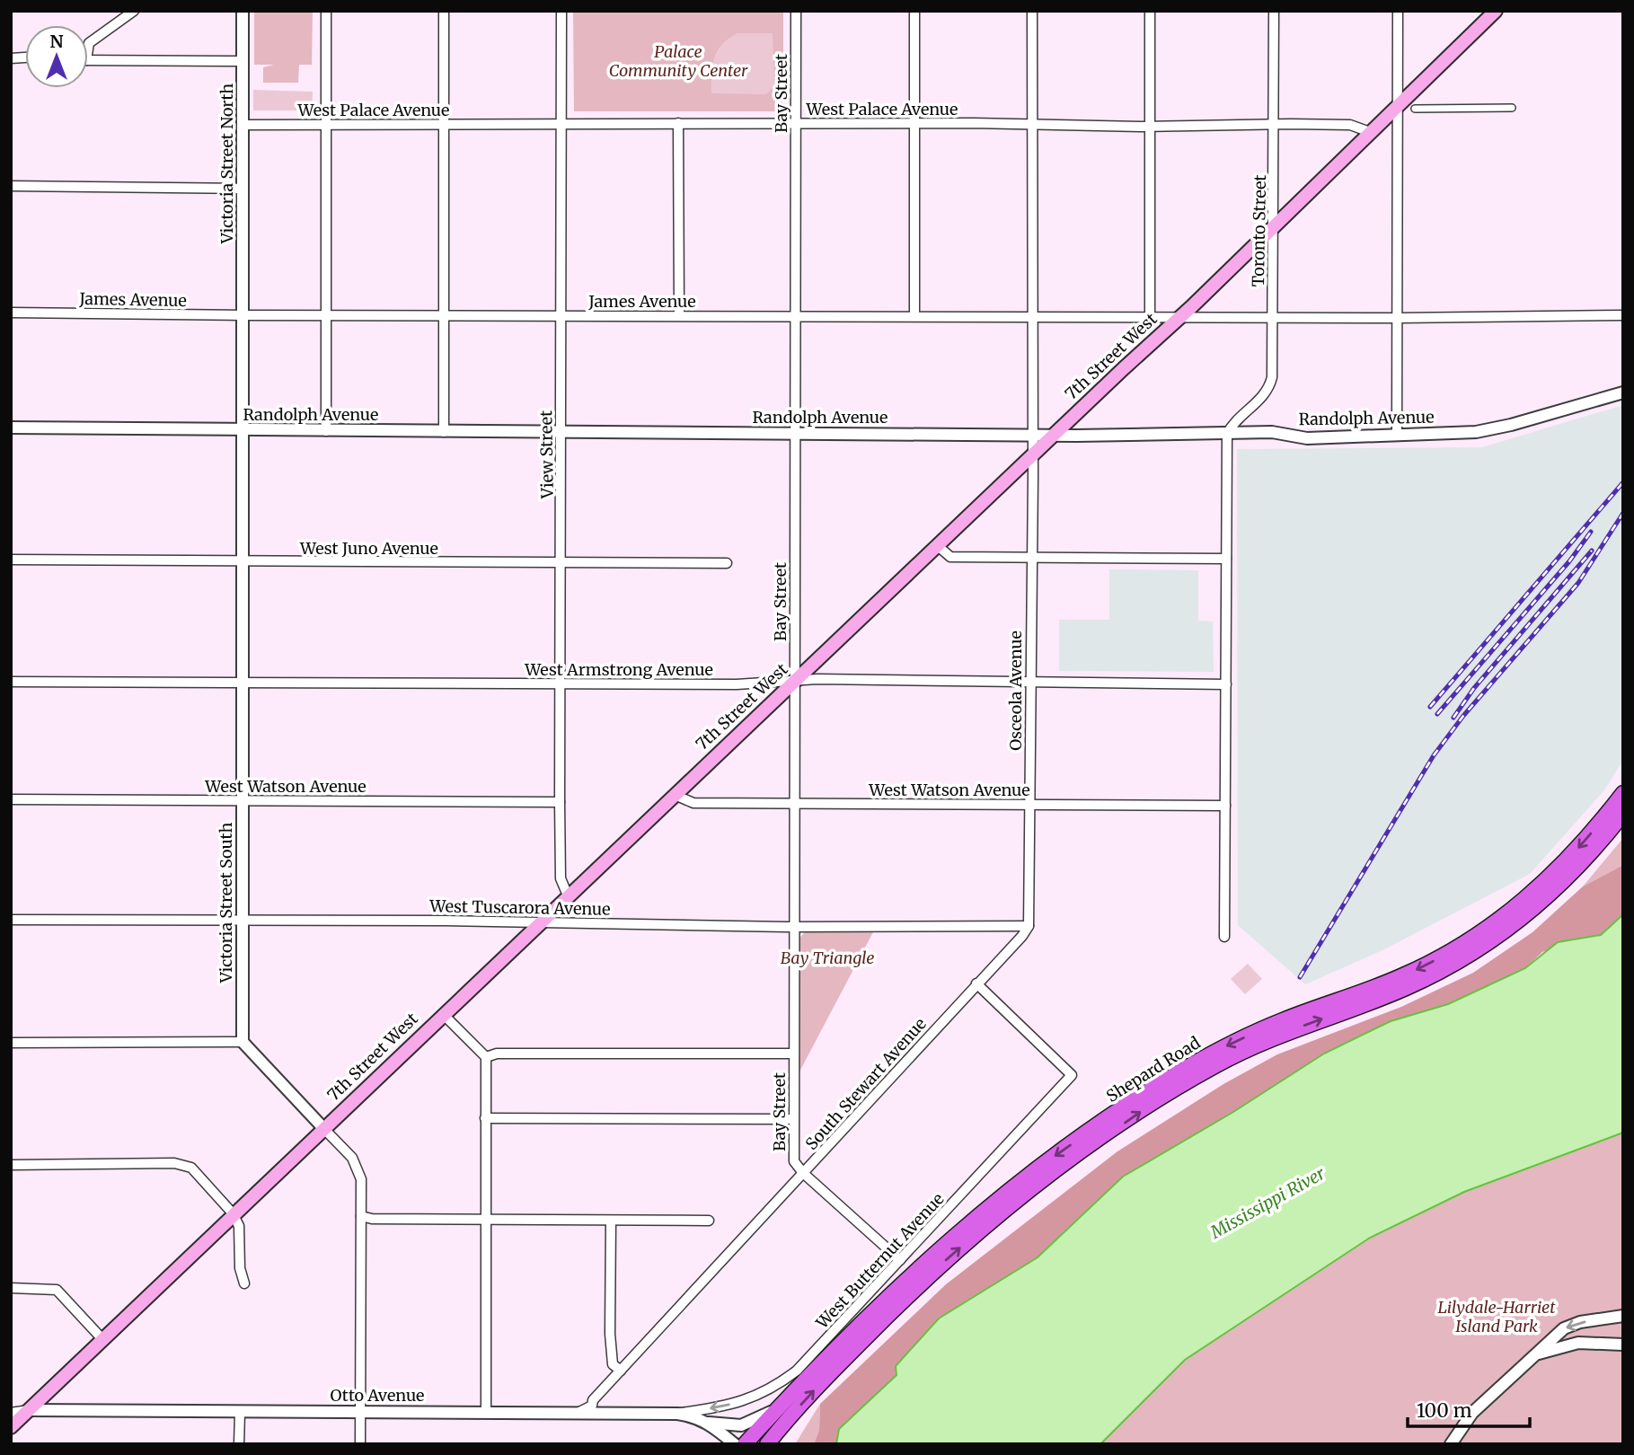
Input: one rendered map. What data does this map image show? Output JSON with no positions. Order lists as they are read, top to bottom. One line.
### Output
{"streets":{"highway":["Shepard Road"],"main road":["7th Street West"],"street":["Bay Street","West Palace Avenue","Victoria Street North","Toronto Street","James Avenue","Randolph Avenue","View Street","West Juno Avenue","West Armstrong Avenue","Osceola Avenue","West Watson Avenue","Victoria Street South","West Tuscarora Avenue","South Stewart Avenue","West Butternut Avenue","Otto Avenue"]},"crossings":[["Bay Street","West Palace Avenue"],["Bay Street","James Avenue"],["Bay Street","7th Street West"],["Bay Street","Randolph Avenue"],["Bay Street","West Armstrong Avenue"],["Bay Street","West Watson Avenue"],["Bay Street","West Tuscarora Avenue"],["Bay Street","South Stewart Avenue"],["Bay Street","West Butternut Avenue"],["West Palace Avenue","Victoria Street North"],["West Palace Avenue","Toronto Street"],["West Palace Avenue","7th Street West"],["West Palace Avenue","View Street"],["Victoria Street North","James Avenue"],["Victoria Street North","Victoria Street South"],["Toronto Street","James Avenue"],["Toronto Street","7th Street West"],["Toronto Street","Randolph Avenue"],["James Avenue","7th Street West"],["James Avenue","View Street"],["James Avenue","Victoria Street South"],["7th Street West","Randolph Avenue"],["7th Street West","View Street"],["7th Street West","West Armstrong Avenue"],["7th Street West","Osceola Avenue"],["7th Street West","West Watson Avenue"],["7th Street West","West Tuscarora Avenue"],["7th Street West","Otto Avenue"],["Randolph Avenue","View Street"],["Randolph Avenue","Osceola Avenue"],["Randolph Avenue","Victoria Street South"],["View Street","West Juno Avenue"],["View Street","West Armstrong Avenue"],["View Street","West Watson Avenue"],["West Juno Avenue","Victoria Street South"],["West Armstrong Avenue","Osceola Avenue"],["West Armstrong Avenue","Victoria Street South"],["Osceola Avenue","West Watson Avenue"],["Osceola Avenue","West Tuscarora Avenue"],["Osceola Avenue","South Stewart Avenue"],["West Watson Avenue","Victoria Street South"],["Victoria Street South","West Tuscarora Avenue"],["West Tuscarora Avenue","South Stewart Avenue"],["South Stewart Avenue","West Butternut Avenue"],["South Stewart Avenue","Otto Avenue"],["West Butternut Avenue","Otto Avenue"]],"one_way":["West Butternut Avenue"],"water":["Mississippi River"],"parks":["Palace Community Center","Bay Triangle","Lilydale-Harriet Island Park"],"scale_bar":"100 m","north":"top"}
